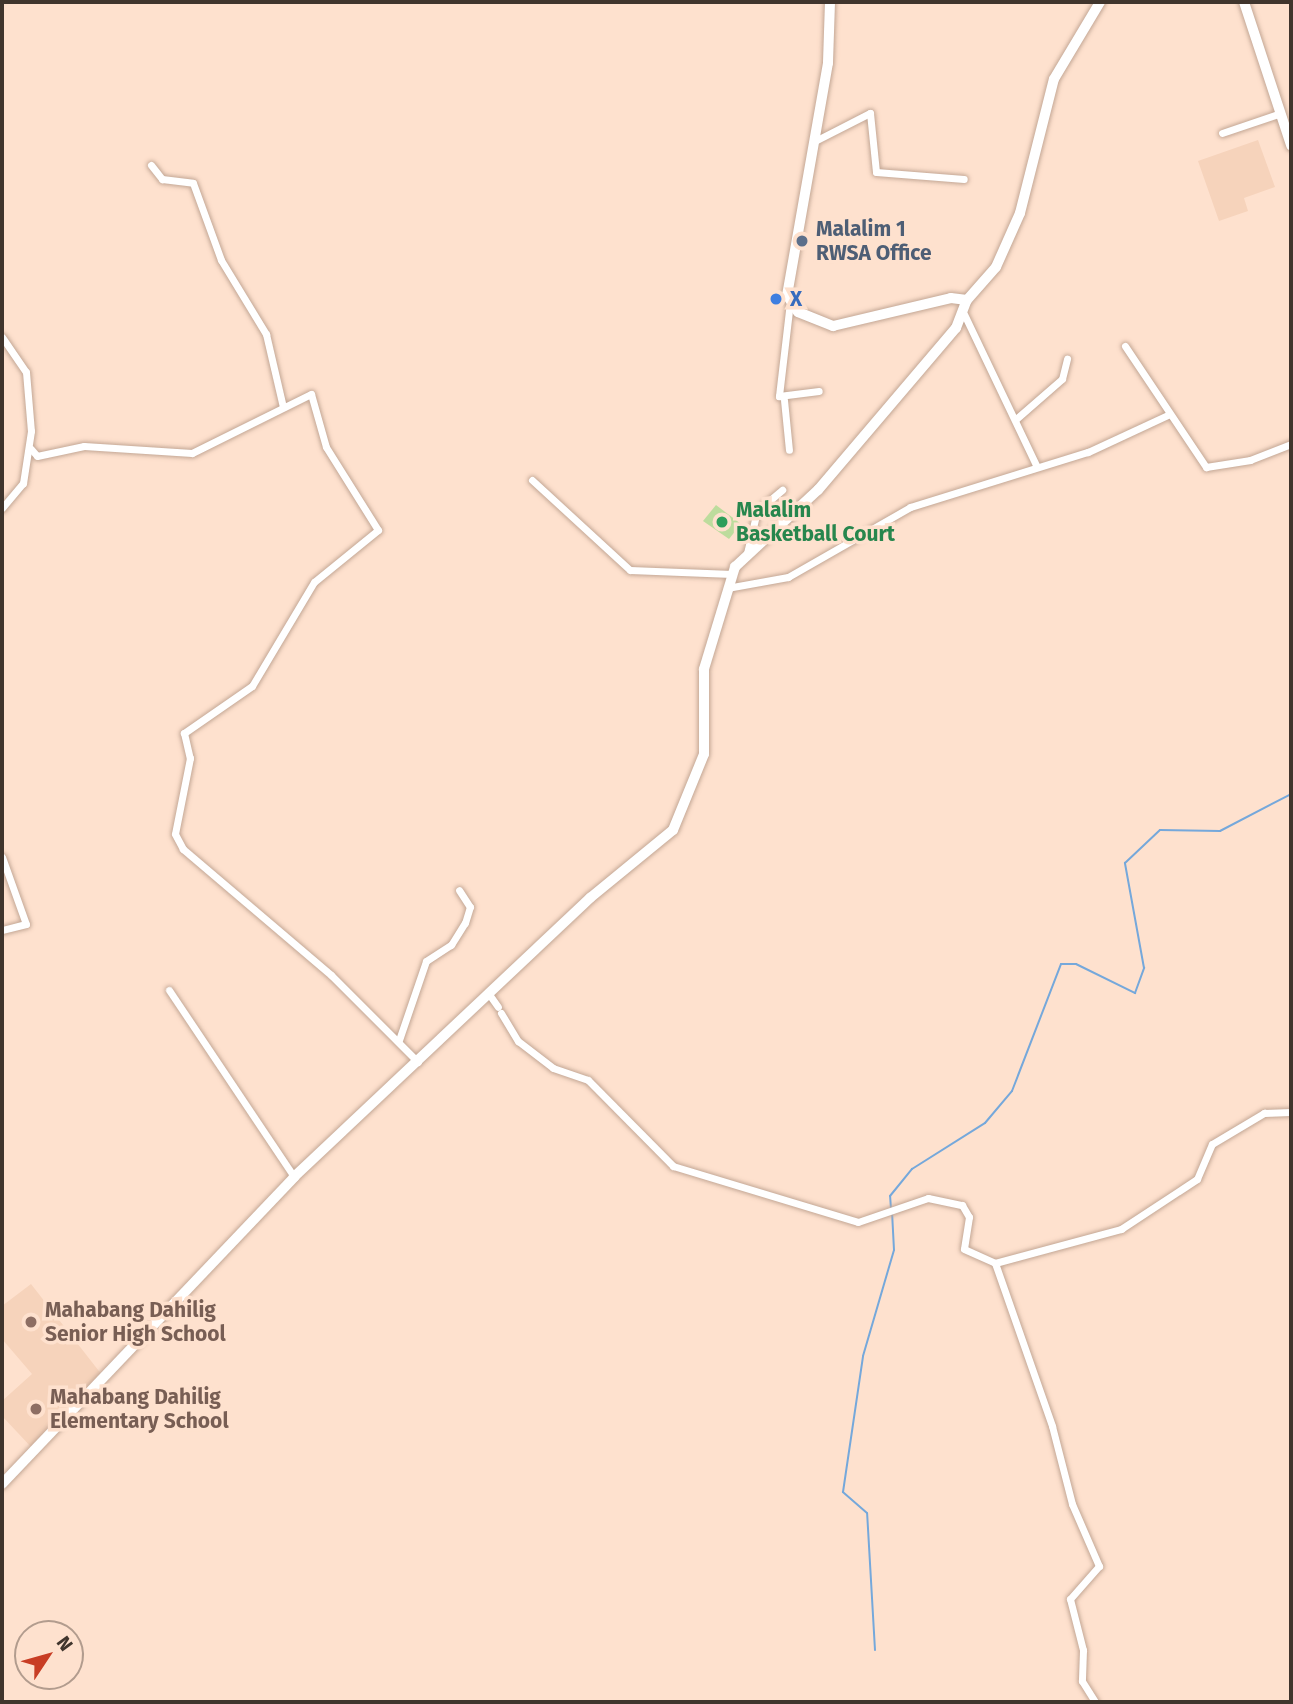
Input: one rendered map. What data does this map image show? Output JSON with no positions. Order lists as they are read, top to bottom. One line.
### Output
{"places":["Malalim 1 RWSA Office","X","Malalim Basketball Court","Mahabang Dahilig Senior High School","Mahabang Dahilig Elementary School"],"north":"top right"}
